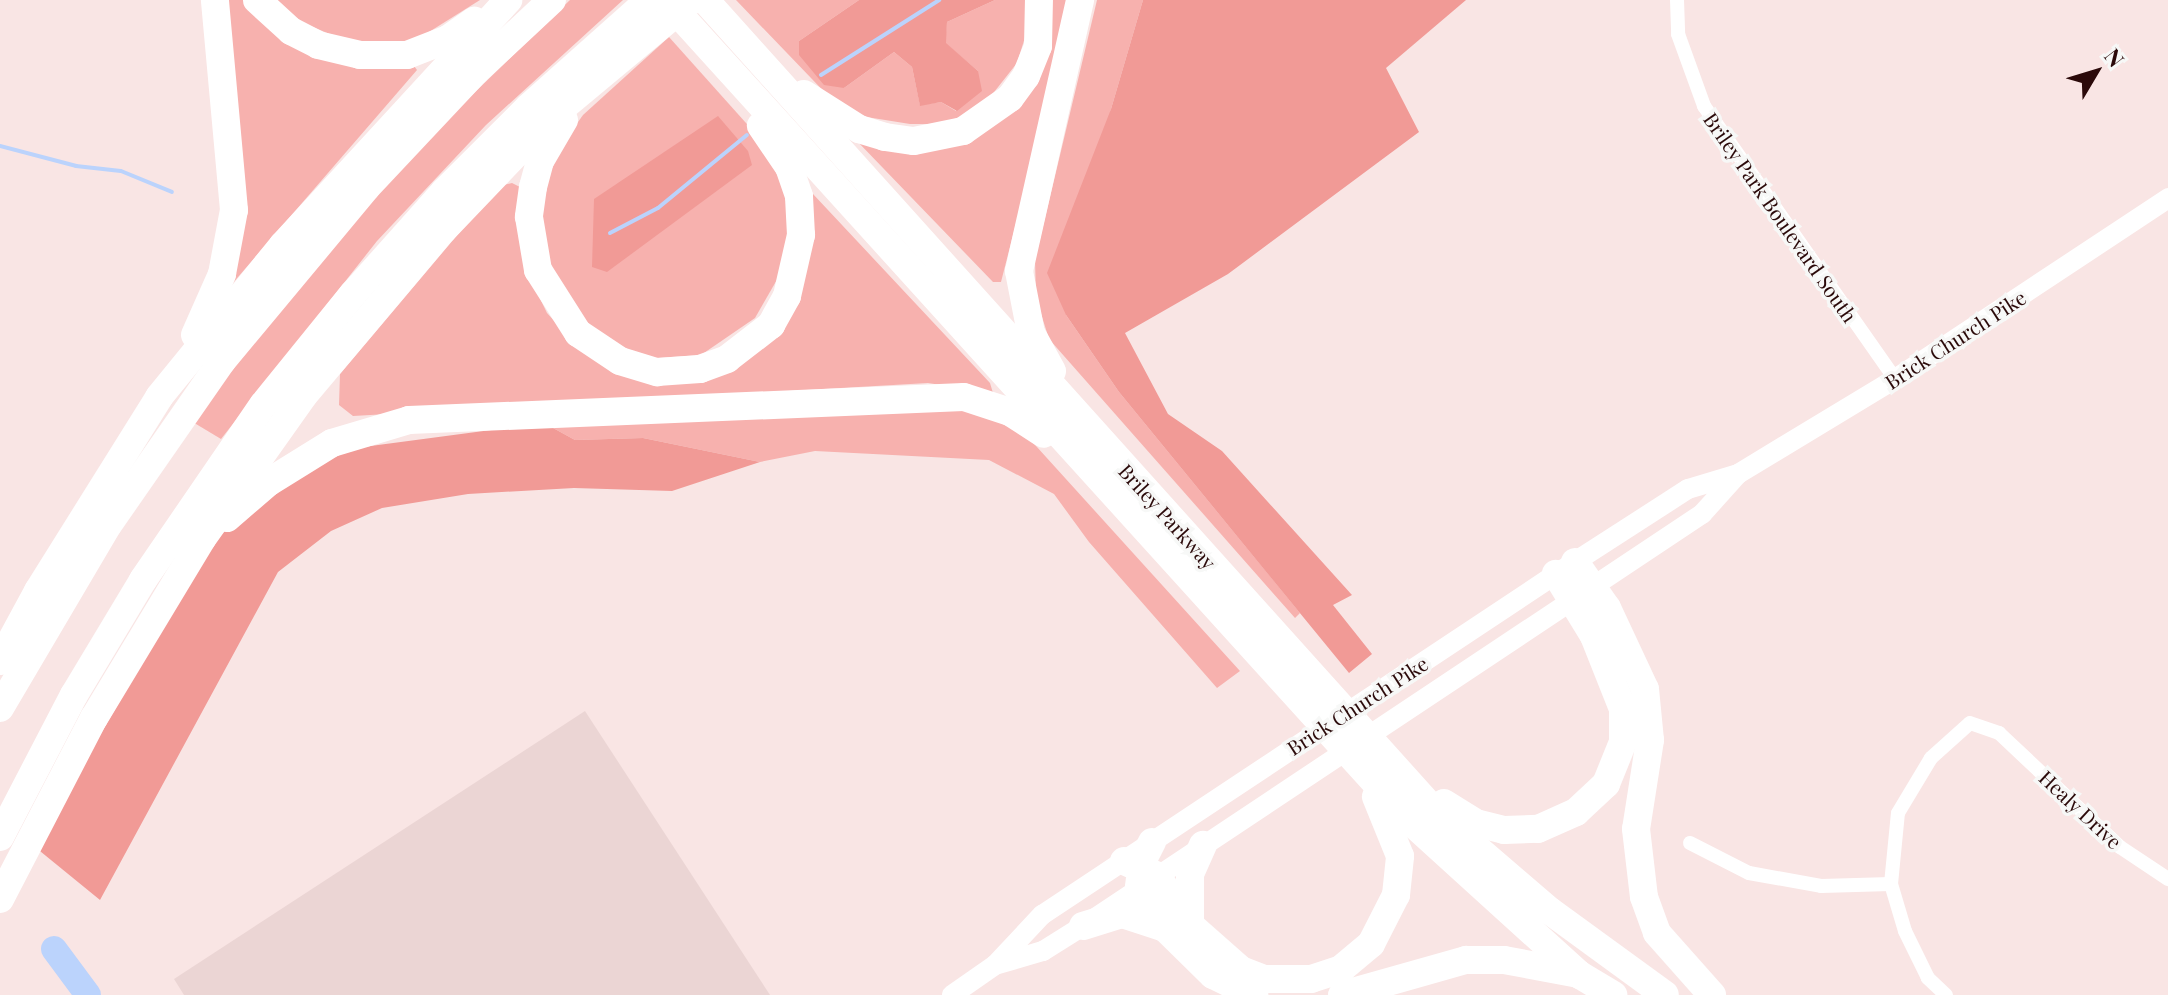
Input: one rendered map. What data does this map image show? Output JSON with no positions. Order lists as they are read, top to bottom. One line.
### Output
{"streets":{"highway":["Briley Parkway"],"main road":["Brick Church Pike"],"street":["Briley Park Boulevard South","Healy Drive"]},"crossings":[["Briley Park Boulevard South","Brick Church Pike"]],"north":"top right"}
